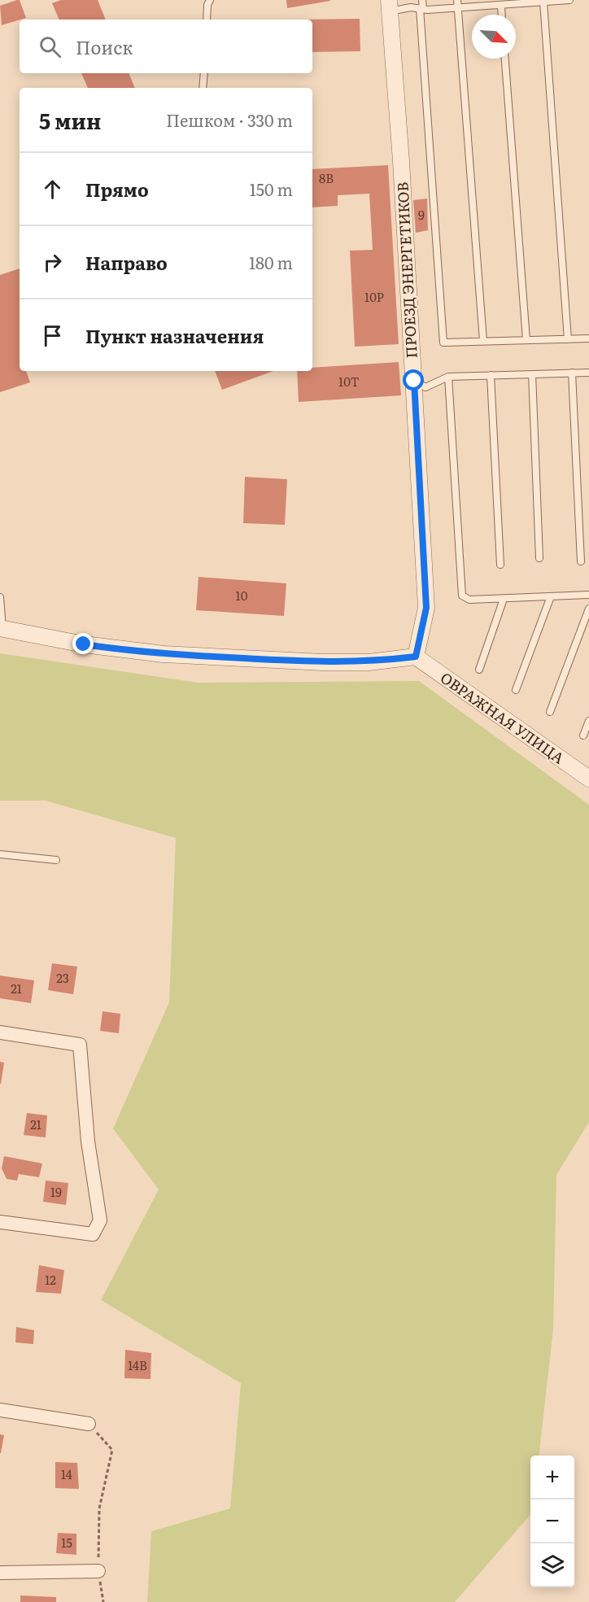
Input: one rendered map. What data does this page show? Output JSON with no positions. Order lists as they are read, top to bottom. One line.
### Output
{"streets":{"street":["ПРОЕЗД ЭНЕРГЕТИКОВ","ОВРАЖНАЯ УЛИЦА"]},"crossings":[["ПРОЕЗД ЭНЕРГЕТИКОВ","ОВРАЖНАЯ УЛИЦА"]],"house_numbers":["8В","9","10Р","10Т","10","23","21","21","19","12","14В","14","15"],"north":"bottom right","page":{"search":"Поиск","heading":["5 мин","Пешком · 330 m"],"list":[["Прямо","150 m"],["Направо","180 m"],"Пункт назначения"],"map_buttons":["+","−"]}}
